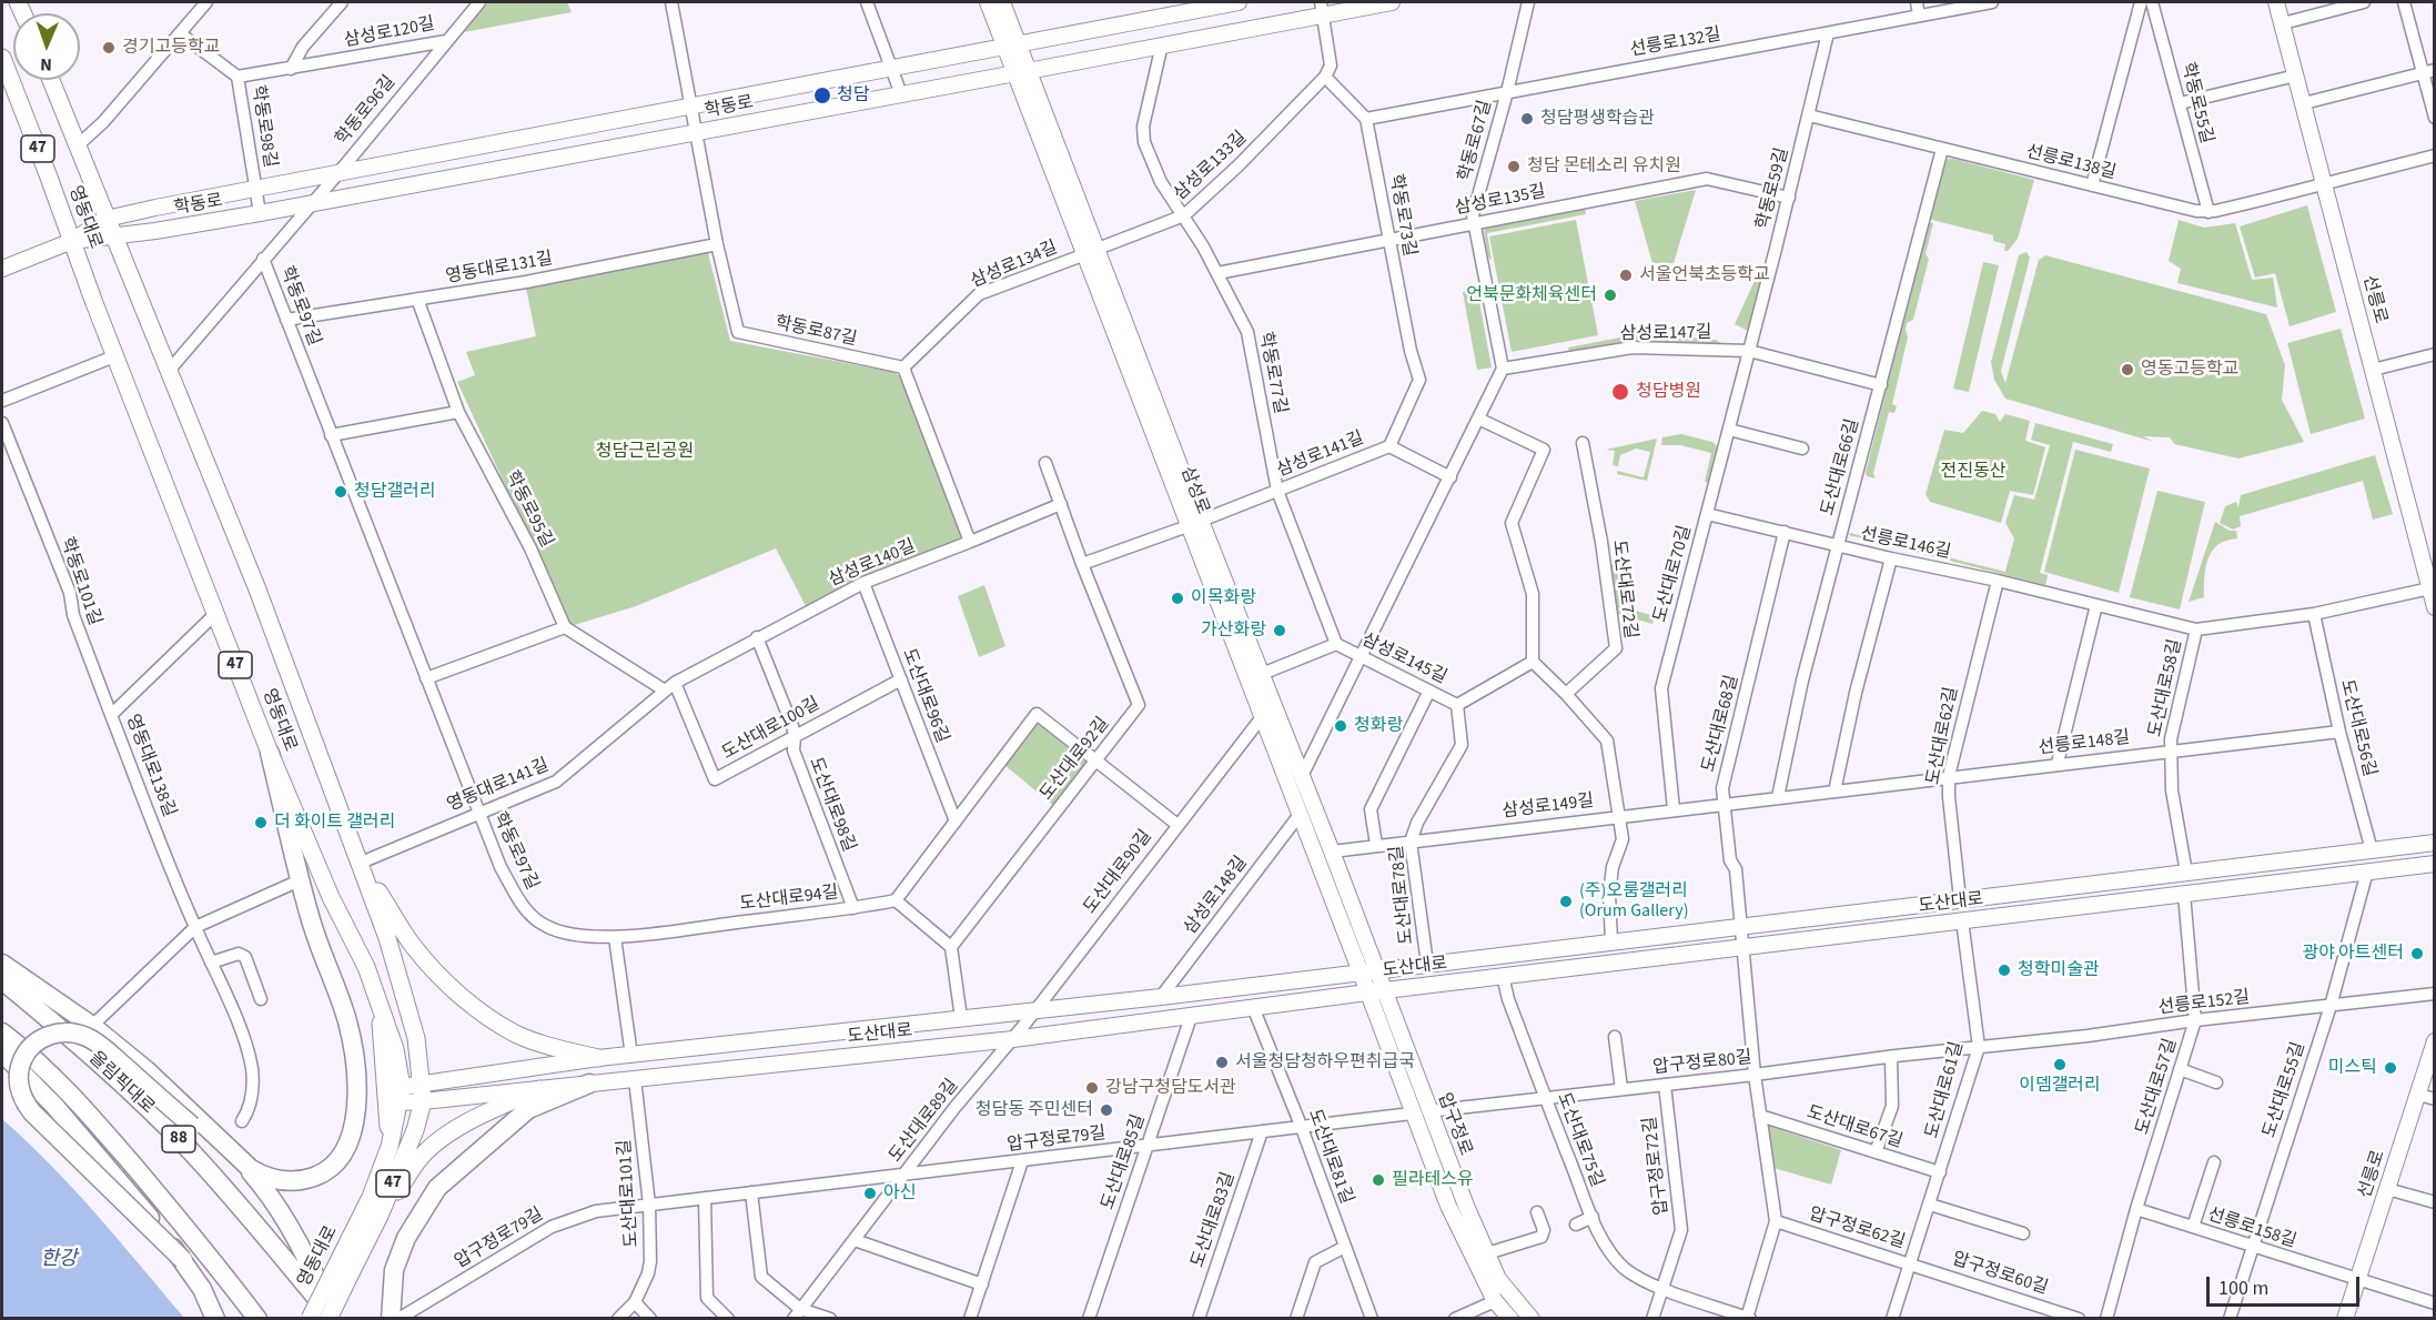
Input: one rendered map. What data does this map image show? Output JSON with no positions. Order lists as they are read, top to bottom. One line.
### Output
{"streets":{"highway":["올림픽대로","88"],"main road":["학동로","47","영동대로","선릉로","삼성로","도산대로","압구정로"],"street":["삼성로120길","선릉로132길","학동로55길","학동로96길","학동로98길","학동로67길","선릉로138길","삼성로133길","학동로59길","삼성로135길","학동로73길","삼성로134길","영동대로131길","학동로97길","학동로87길","삼성로147길","학동로77길","삼성로141길","도산대로66길","학동로95길","선릉로146길","삼성로140길","도산대로70길","학동로101길","도산대로72길","삼성로145길","도산대로58길","도산대로96길","도산대로68길","도산대로56길","도산대로100길","도산대로62길","선릉로148길","도산대로92길","영동대로138길","영동대로141길","도산대로98길","삼성로149길","도산대로90길","도산대로78길","삼성로148길","도산대로94길","선릉로152길","압구정로80길","도산대로57길","도산대로61길","도산대로55길","도산대로89길","도산대로67길","압구정로79길","도산대로75길","도산대로81길","도산대로85길","압구정로72길","도산대로101길","도산대로83길","압구정로62길","선릉로158길","압구정로60길"]},"crossings":[["삼성로120길","학동로96길"],["삼성로120길","학동로98길"],["선릉로132길","학동로67길"],["선릉로132길","학동로59길"],["선릉로132길","학동로73길"],["학동로55길","선릉로138길"],["학동로","학동로96길"],["학동로","학동로98길"],["학동로","영동대로"],["학동로","학동로97길"],["학동로","학동로87길"],["학동로","학동로77길"],["학동로","삼성로"],["학동로96길","학동로97길"],["학동로67길","삼성로135길"],["학동로67길","삼성로147길"],["선릉로138길","학동로59길"],["선릉로138길","선릉로"],["선릉로138길","도산대로66길"],["삼성로133길","삼성로134길"],["삼성로133길","학동로77길"],["삼성로133길","삼성로"],["학동로59길","삼성로135길"],["학동로59길","삼성로147길"],["학동로59길","도산대로70길"],["삼성로135길","학동로73길"],["삼성로135길","학동로77길"],["학동로73길","삼성로141길"],["영동대로","영동대로138길"],["영동대로","영동대로141길"],["영동대로","도산대로"],["영동대로","올림픽대로"],["삼성로134길","학동로87길"],["삼성로134길","삼성로"],["영동대로131길","학동로97길"],["영동대로131길","학동로87길"],["영동대로131길","학동로95길"],["선릉로","선릉로146길"],["선릉로","선릉로158길"],["학동로97길","영동대로141길"],["학동로97길","도산대로94길"],["삼성로147길","도산대로66길"],["삼성로147길","도산대로70길"],["학동로77길","삼성로141길"],["학동로77길","삼성로145길"],["삼성로141길","삼성로"],["삼성로141길","도산대로92길"],["도산대로66길","선릉로146길"],["도산대로66길","선릉로148길"],["삼성로","삼성로145길"],["삼성로","삼성로149길"],["삼성로","삼성로148길"],["삼성로","도산대로"],["삼성로","압구정로"],["선릉로146길","도산대로70길"],["선릉로146길","도산대로58길"],["선릉로146길","도산대로68길"],["선릉로146길","도산대로56길"],["선릉로146길","도산대로62길"],["삼성로140길","도산대로96길"],["삼성로140길","도산대로100길"],["삼성로140길","도산대로92길"],["삼성로140길","영동대로141길"],["삼성로140길","도산대로98길"],["도산대로70길","삼성로149길"],["학동로101길","영동대로138길"],["삼성로145길","도산대로78길"],["도산대로58길","선릉로148길"],["도산대로58길","도산대로"],["도산대로96길","도산대로100길"],["도산대로96길","도산대로90길"],["도산대로68길","선릉로148길"],["도산대로68길","삼성로149길"],["도산대로68길","도산대로"],["도산대로56길","선릉로148길"],["도산대로56길","도산대로"],["도산대로100길","영동대로141길"],["도산대로100길","도산대로98길"],["도산대로62길","선릉로148길"],["도산대로62길","도산대로"],["선릉로148길","삼성로149길"],["도산대로92길","도산대로90길"],["도산대로98길","도산대로94길"],["삼성로149길","도산대로78길"],["도산대로90길","도산대로"],["도산대로90길","도산대로89길"],["도산대로78길","도산대로"],["삼성로148길","도산대로"],["도산대로","도산대로57길"],["도산대로","도산대로61길"],["도산대로","도산대로55길"],["도산대로","도산대로89길"],["도산대로","압구정로"],["도산대로","도산대로75길"],["도산대로","도산대로81길"],["도산대로","도산대로85길"],["도산대로","도산대로101길"],["선릉로152길","압구정로80길"],["선릉로152길","도산대로57길"],["선릉로152길","도산대로61길"],["선릉로152길","도산대로55길"],["압구정로80길","도산대로61길"],["압구정로80길","압구정로"],["압구정로80길","도산대로75길"],["압구정로80길","압구정로72길"],["도산대로57길","선릉로158길"],["도산대로61길","도산대로67길"],["도산대로61길","압구정로62길"],["도산대로61길","압구정로60길"],["도산대로55길","선릉로158길"],["도산대로89길","압구정로79길"],["압구정로","압구정로79길"],["압구정로79길","도산대로81길"],["압구정로79길","도산대로85길"],["압구정로79길","도산대로101길"],["압구정로79길","도산대로83길"],["도산대로75길","압구정로72길"],["압구정로62길","압구정로60길"]],"water":["한강"],"parks":["청담근린공원","전진동산"],"places":["경기고등학교","청담","청담평생학습관","청담 몬테소리 유치원","서울언북초등학교","언북문화체육센터","영동고등학교","청담병원","청담갤러리","이목화랑","가산화랑","청화랑","더 화이트 갤러리","(주)오룸갤러리 (Orum Gallery)","광야 아트센터","청학미술관","서울청담청하우편취급국","이뎀갤러리","미스틱","강남구청담도서관","청담동 주민센터","필라테스유","아신"],"scale_bar":"100 m","north":"bottom"}
